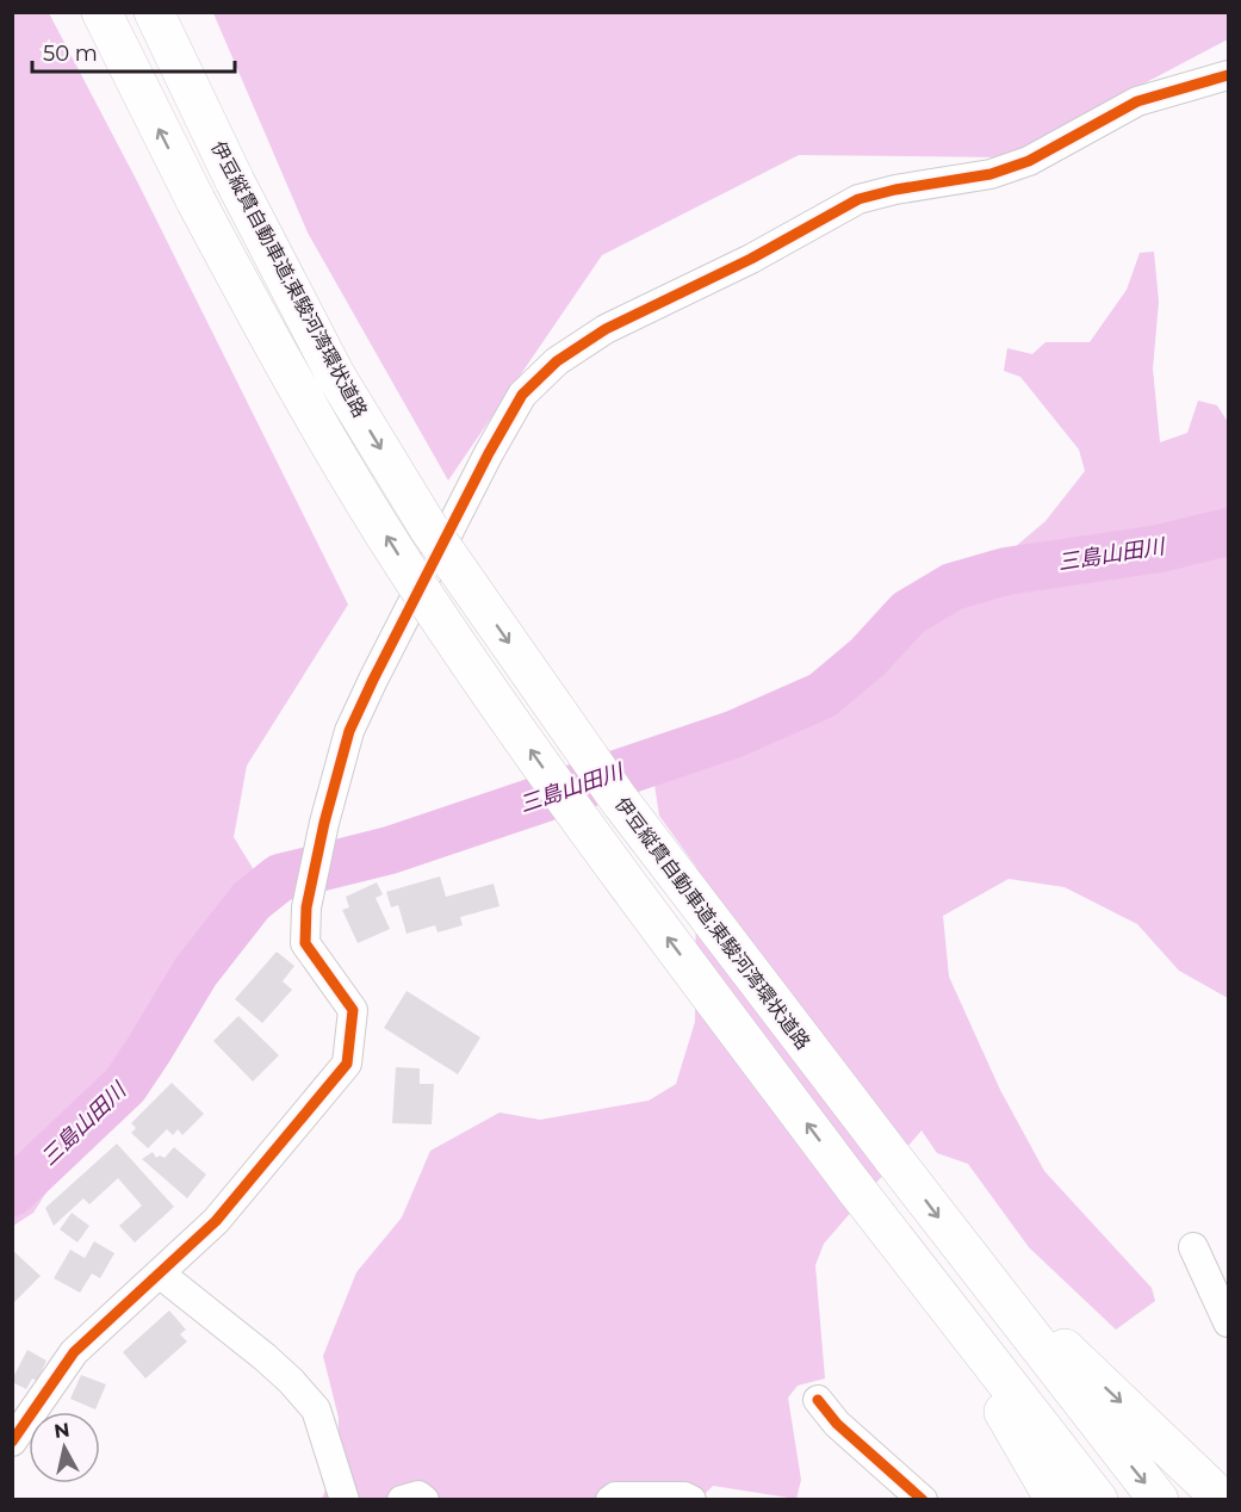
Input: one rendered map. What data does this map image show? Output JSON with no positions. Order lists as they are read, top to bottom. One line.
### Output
{"streets":{"highway":["伊豆縦貫自動車道;東駿河湾環状道路"]},"water":["三島山田川"],"scale_bar":"50 m","north":"top"}
